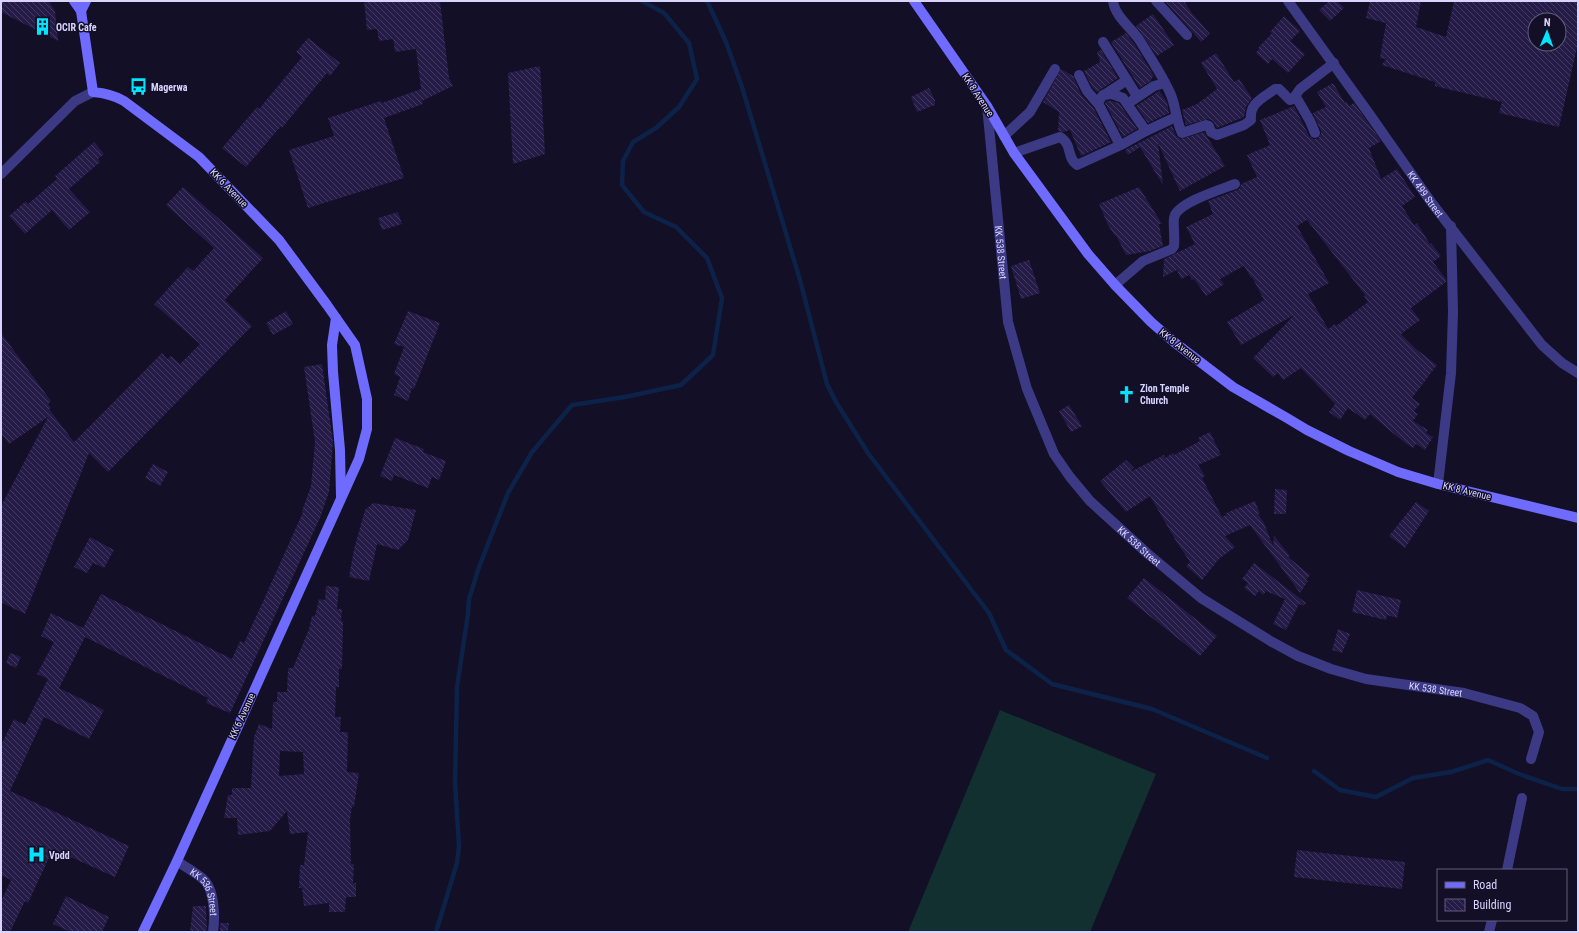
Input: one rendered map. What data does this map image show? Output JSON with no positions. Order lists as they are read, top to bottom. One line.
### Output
{"streets":{"main road":["KK 8 Avenue","KK 6 Avenue"],"street":["KK 499 Street","KK 538 Street","KK 536 Street"]},"crossings":[["KK 8 Avenue","KK 538 Street"],["KK 6 Avenue","KK 536 Street"]],"places":{"building":["OCIR Cafe"],"bus stop":["Magerwa"],"church":["Zion Temple Church"],"hospital":["Vpdd"]},"legend":["Road","Building"],"north":"top"}
